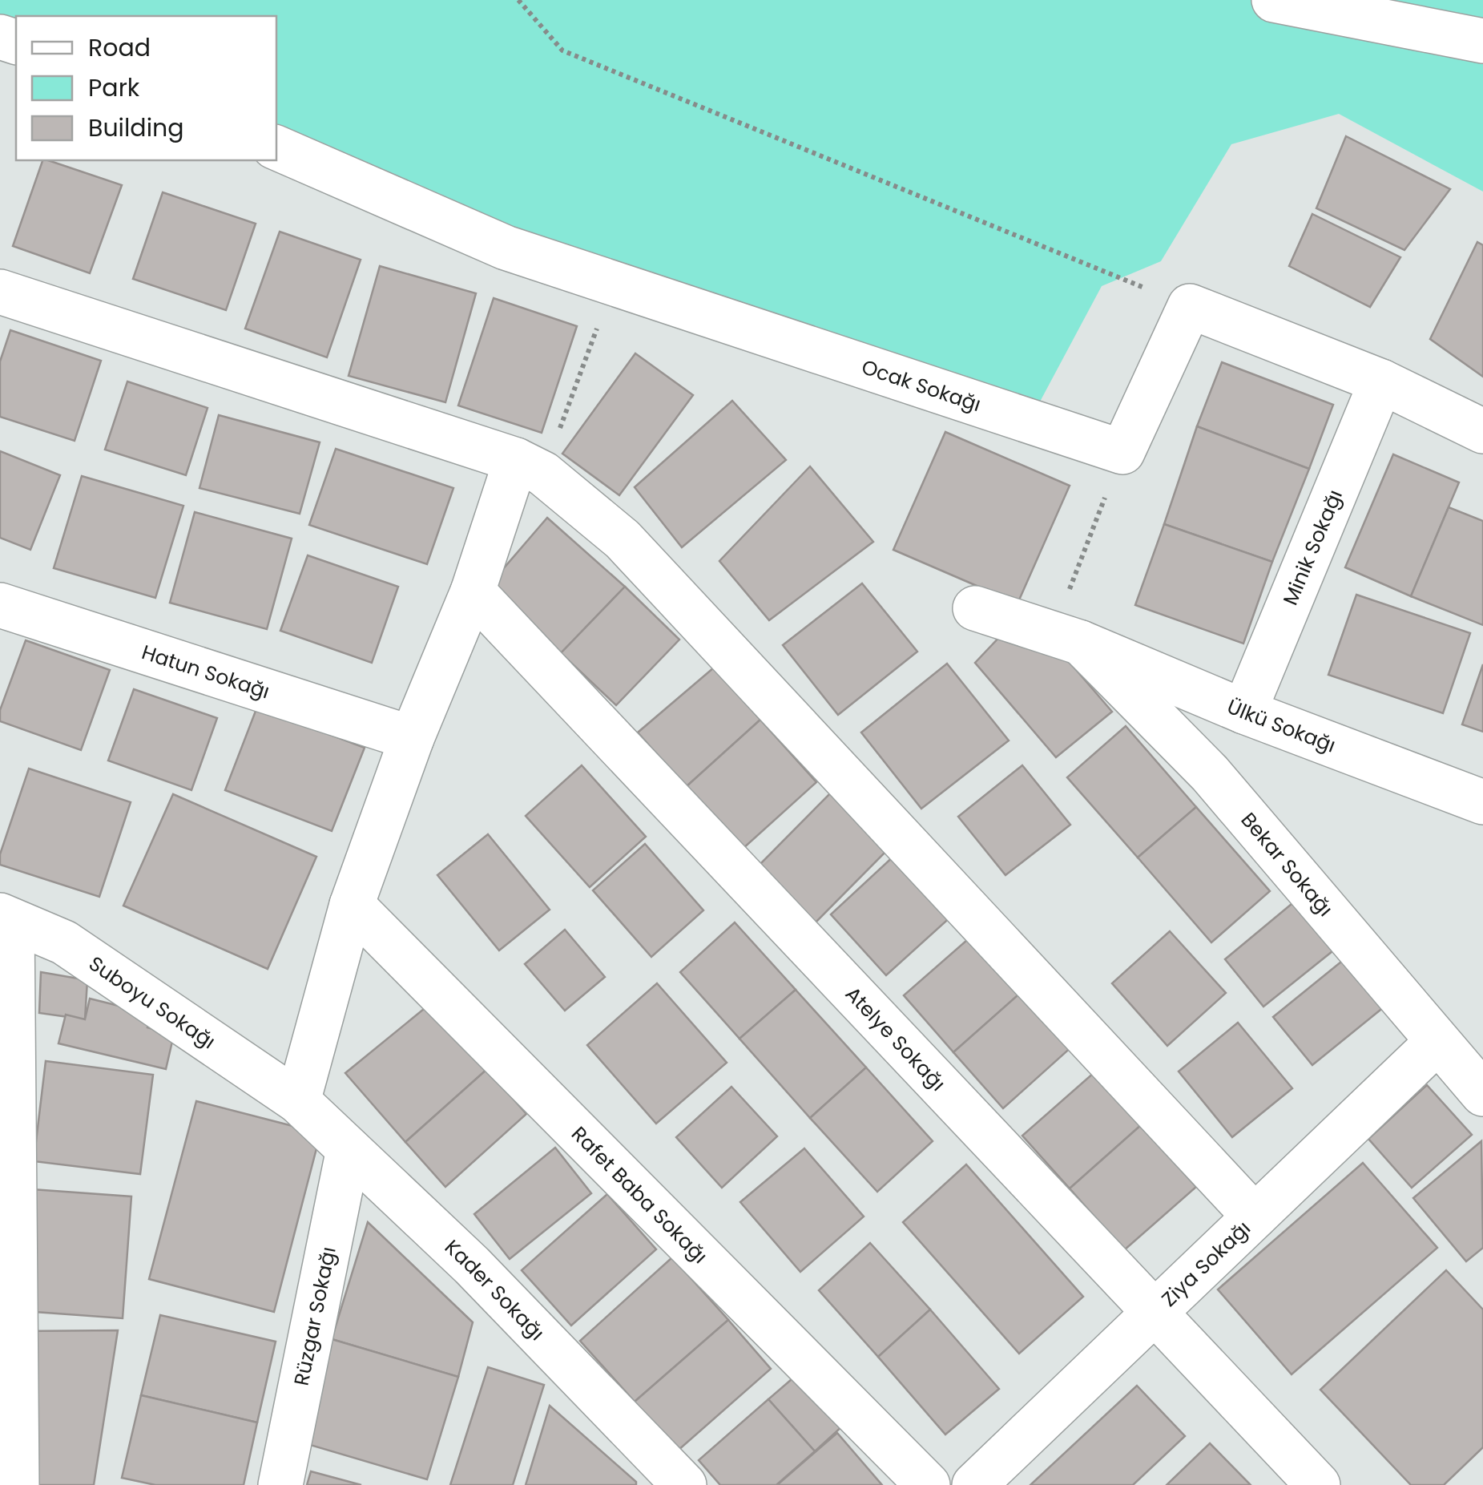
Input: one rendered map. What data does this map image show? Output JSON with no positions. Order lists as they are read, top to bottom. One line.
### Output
{"streets":{"street":["Ocak Sokağı","Minik Sokağı","Hatun Sokağı","Ülkü Sokağı","Bekar Sokağı","Suboyu Sokağı","Atelye Sokağı","Rafet Baba Sokağı","Ziya Sokağı","Kader Sokağı","Rüzgar Sokağı"]},"crossings":[["Minik Sokağı","Ülkü Sokağı"],["Ülkü Sokağı","Bekar Sokağı"],["Bekar Sokağı","Ziya Sokağı"],["Suboyu Sokağı","Kader Sokağı"],["Atelye Sokağı","Ziya Sokağı"],["Kader Sokağı","Rüzgar Sokağı"]],"legend":["Road","Park","Building"]}
